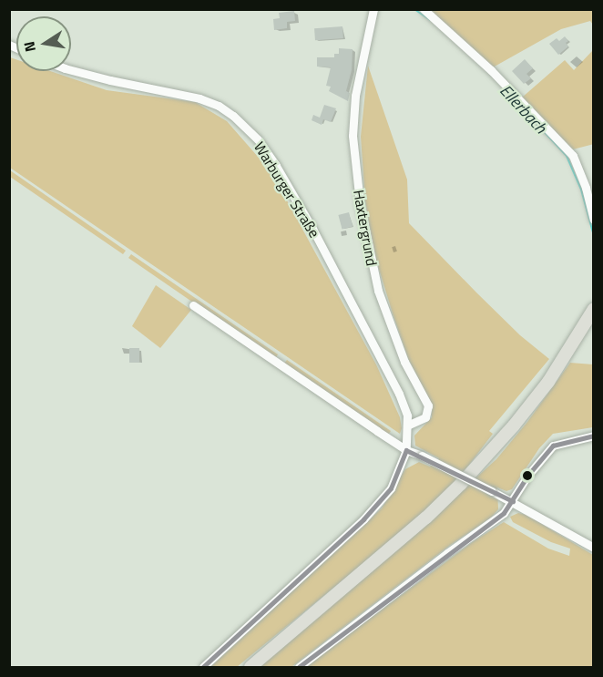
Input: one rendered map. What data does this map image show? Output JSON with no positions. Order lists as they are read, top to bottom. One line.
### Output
{"streets":{"street":["Warburger Straße","Haxtergrund"]},"crossings":[["Warburger Straße","Haxtergrund"]],"water":["Ellerbach"],"north":"left"}
